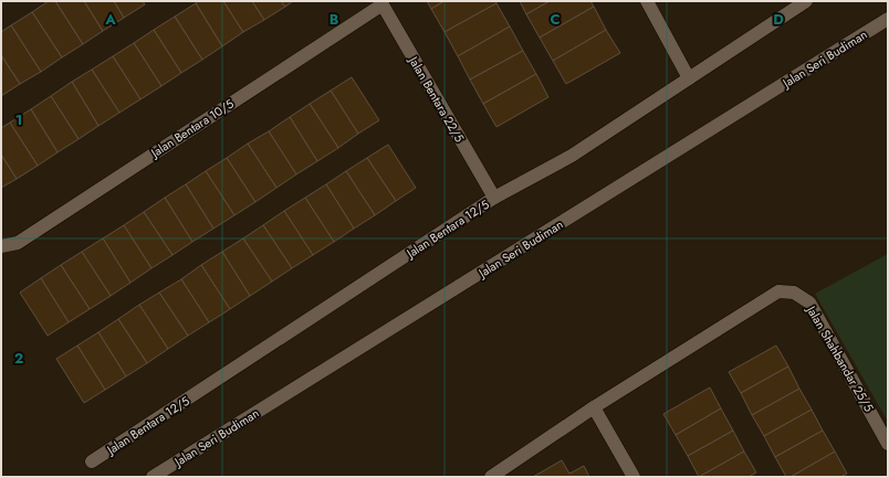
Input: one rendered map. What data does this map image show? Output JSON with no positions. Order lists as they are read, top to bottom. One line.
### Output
{"streets":{"street":["Jalan Seri Budiman","Jalan Bentara 22/5","Jalan Bentara 10/5","Jalan Bentara 12/5","Jalan Shahbandar 25/5"]},"crossings":[["Jalan Bentara 22/5","Jalan Bentara 10/5"],["Jalan Bentara 22/5","Jalan Bentara 12/5"]],"grid":{"columns":["A","B","C","D"],"rows":["1","2"]}}
